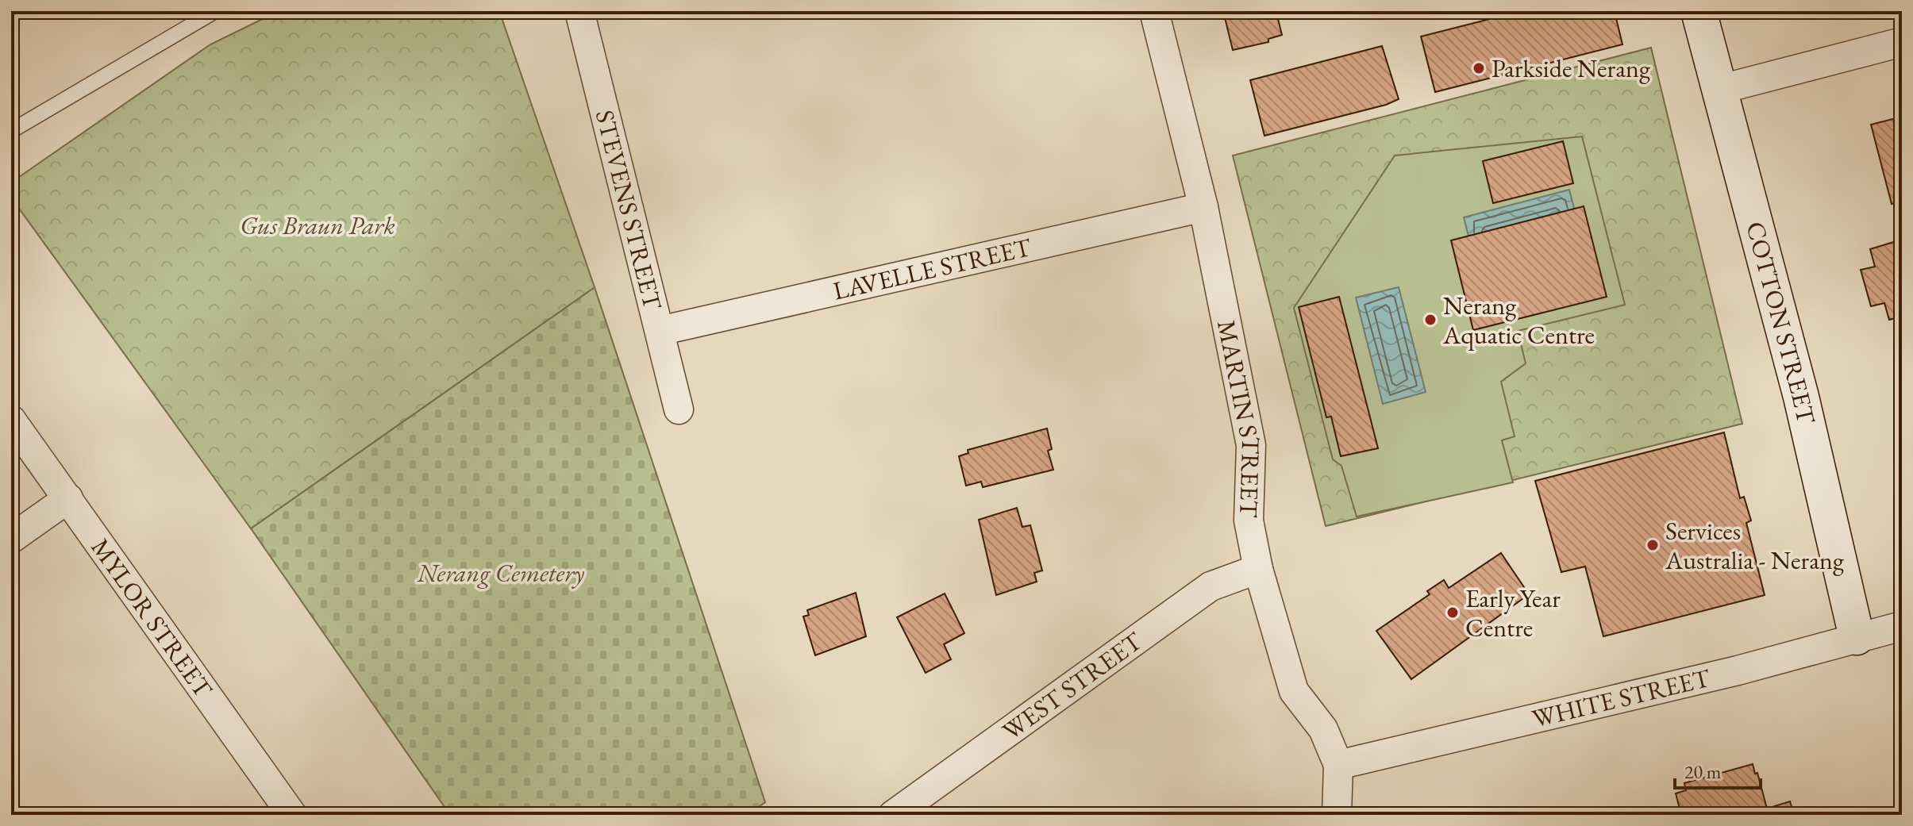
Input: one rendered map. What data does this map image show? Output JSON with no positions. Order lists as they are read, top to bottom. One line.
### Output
{"streets":{"street":["STEVENS STREET","LAVELLE STREET","COTTON STREET","MARTIN STREET","MYLOR STREET","WEST STREET","WHITE STREET"]},"crossings":[["STEVENS STREET","LAVELLE STREET"],["LAVELLE STREET","MARTIN STREET"],["COTTON STREET","WHITE STREET"],["MARTIN STREET","WEST STREET"],["MARTIN STREET","WHITE STREET"]],"parks":["Gus Braun Park","Nerang Cemetery"],"places":["Parkside Nerang","Nerang Aquatic Centre","Services Australia - Nerang","Early Year Centre"],"scale_bar":"20 m"}
